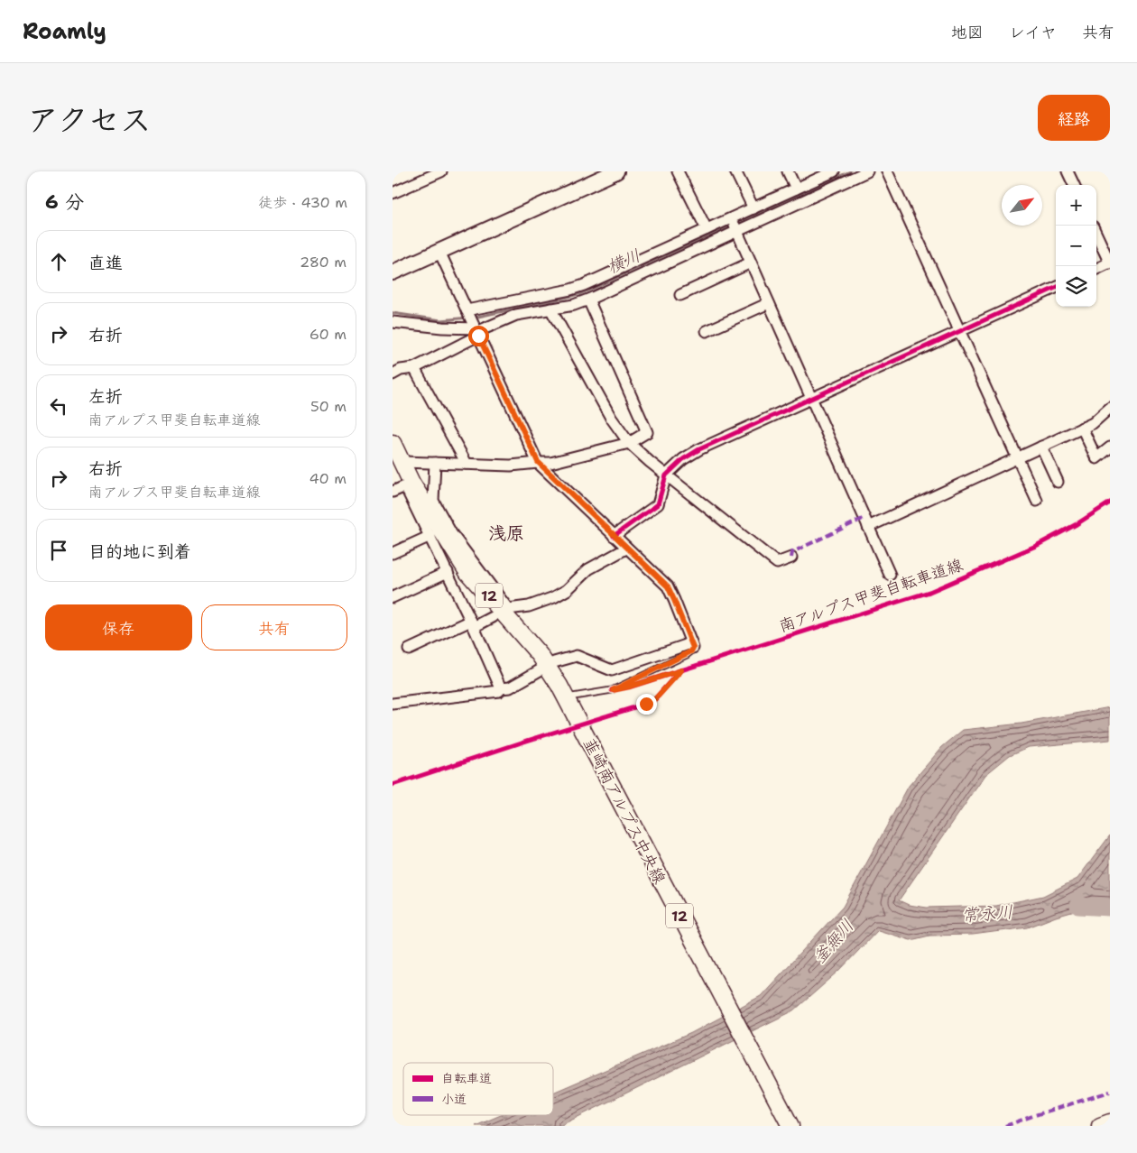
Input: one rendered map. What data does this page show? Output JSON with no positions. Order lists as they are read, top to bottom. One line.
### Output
{"streets":{"main road":["12","韮崎南アルプス中央線"],"cycle path":["南アルプス甲斐自転車道線"]},"districts":["浅原"],"water":["横川","常永川","釜無川"],"legend":["自転車道","小道"],"north":"top right","page":{"header":"Roamly","nav":["地図","レイヤ","共有"],"title":"アクセス","buttons":["経路",["保存","共有"]],"heading":["6 分","徒歩 · 430 m"],"map_buttons":["+","−"],"list":[["直進","280 m"],["右折","60 m"],["左折","南アルプス甲斐自転車道線","50 m"],["右折","南アルプス甲斐自転車道線","40 m"],"目的地に到着"]}}
